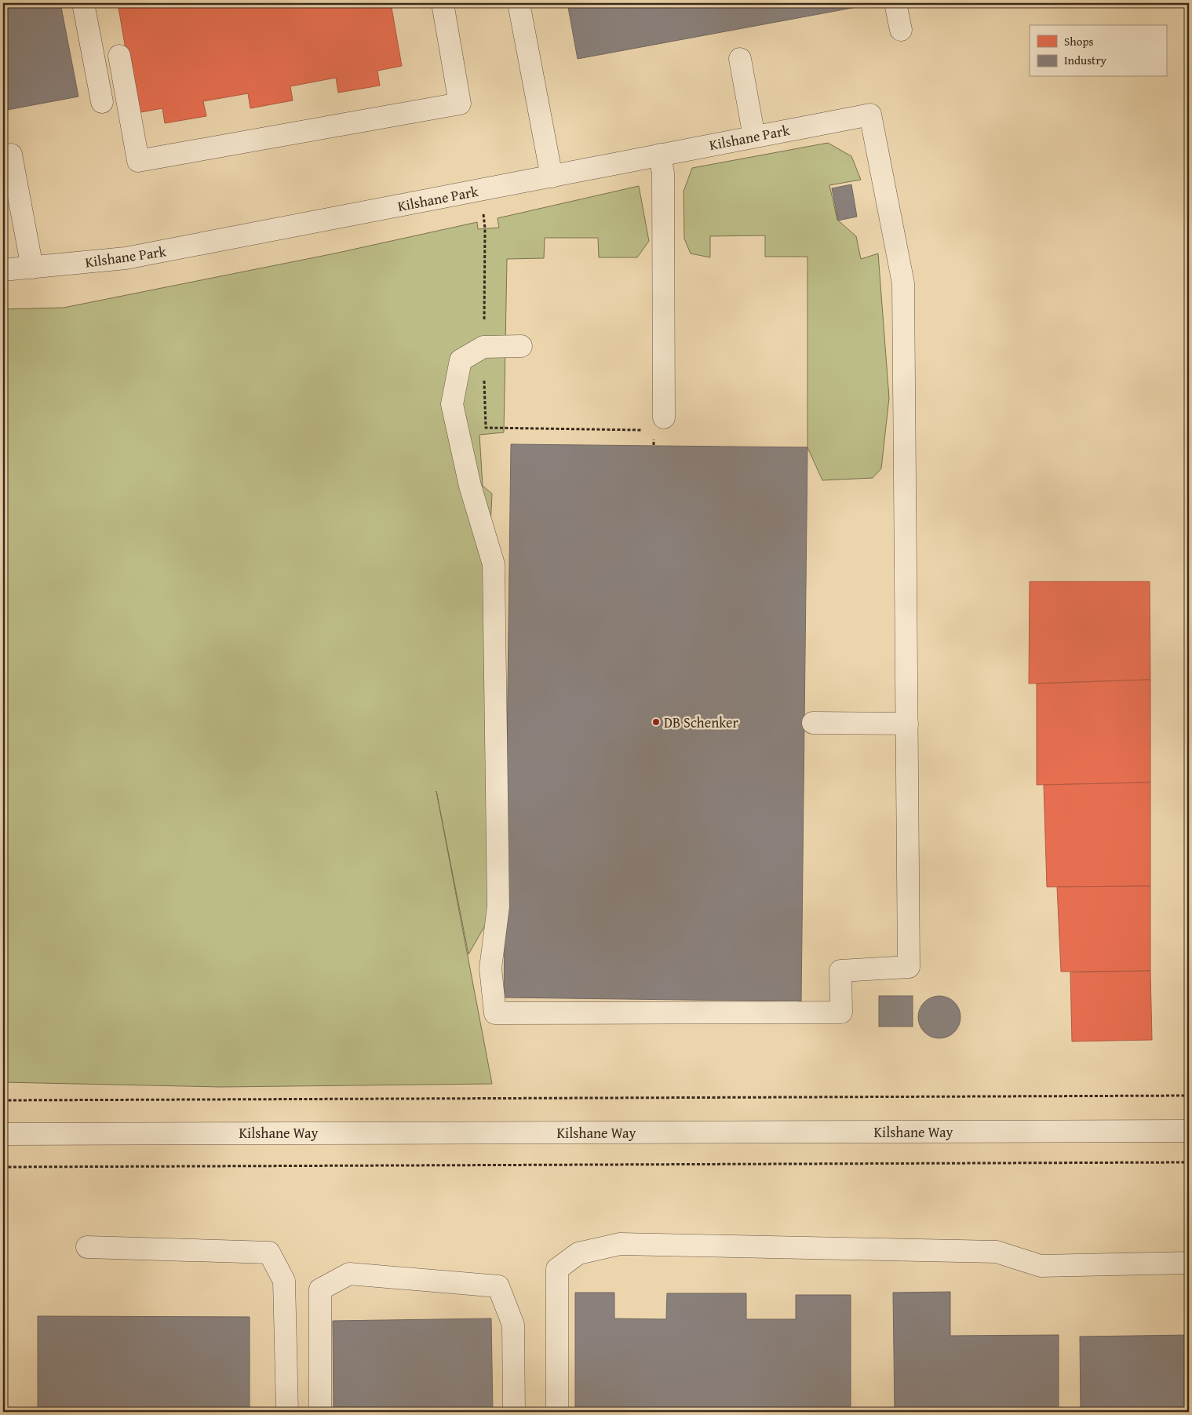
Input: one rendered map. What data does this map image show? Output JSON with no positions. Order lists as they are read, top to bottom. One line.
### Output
{"streets":{"street":["Kilshane Park","Kilshane Way"]},"places":["DB Schenker"],"legend":["Shops","Industry"]}
